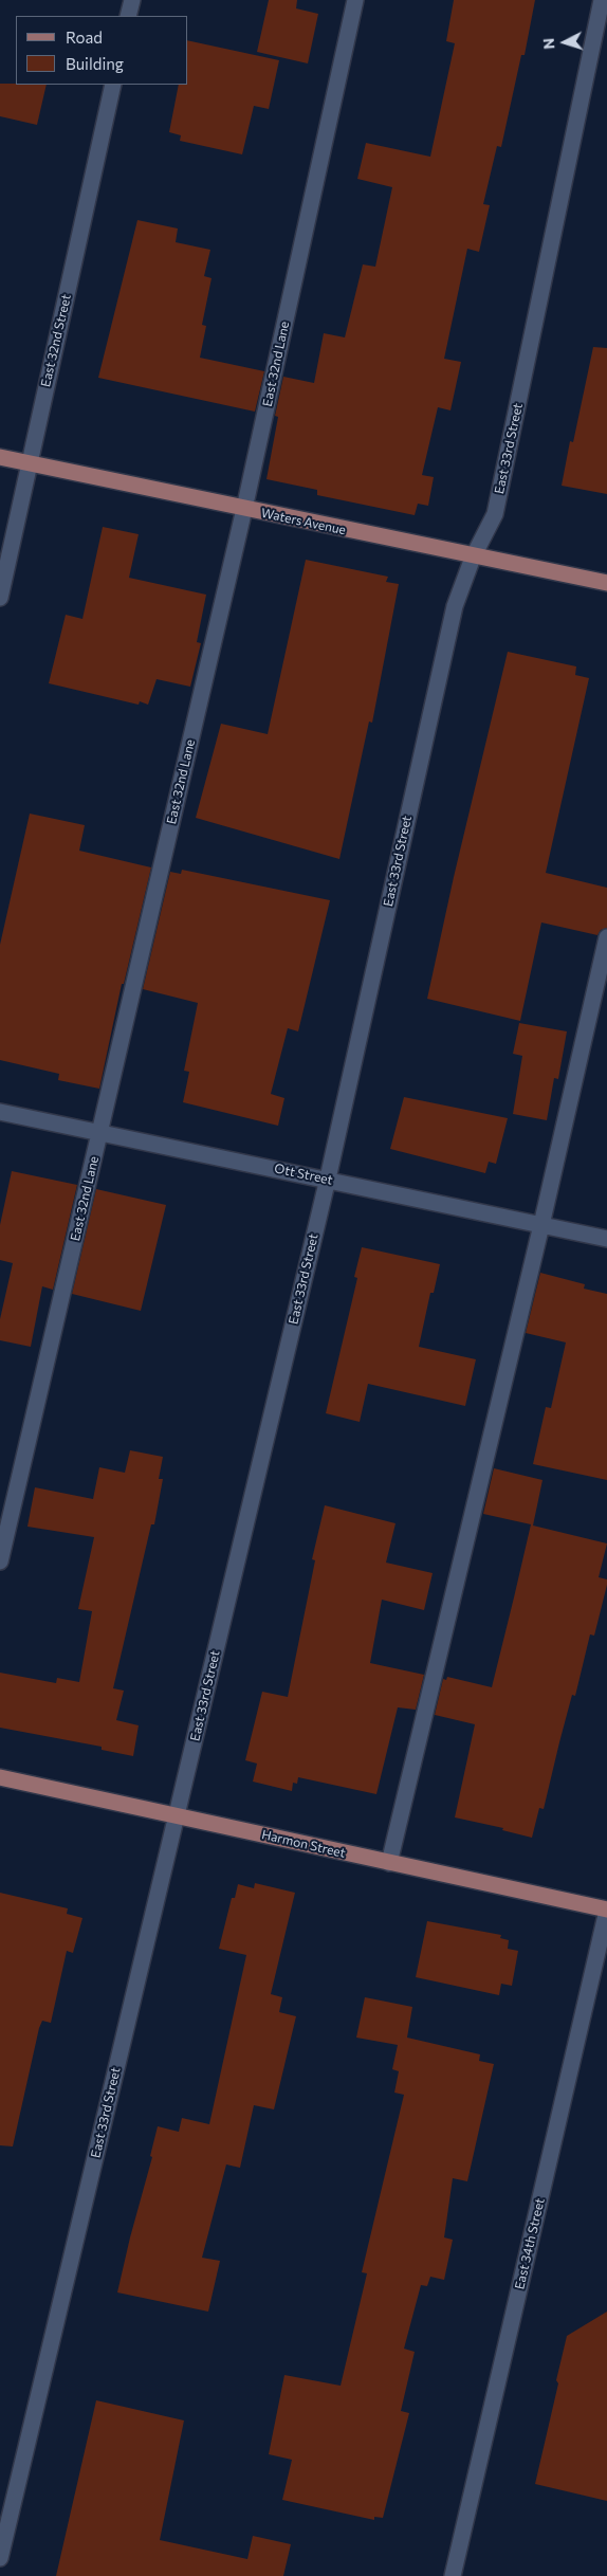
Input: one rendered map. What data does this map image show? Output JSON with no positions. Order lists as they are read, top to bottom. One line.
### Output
{"streets":{"main road":["Waters Avenue","Harmon Street"],"street":["East 32nd Street","East 32nd Lane","East 33rd Street","Ott Street","East 34th Street"]},"crossings":[["East 32nd Street","Waters Avenue"],["East 32nd Lane","Waters Avenue"],["East 32nd Lane","Ott Street"],["East 33rd Street","Waters Avenue"],["East 33rd Street","Ott Street"],["East 33rd Street","Harmon Street"],["Harmon Street","East 34th Street"]],"legend":["Road","Building"],"north":"left"}
